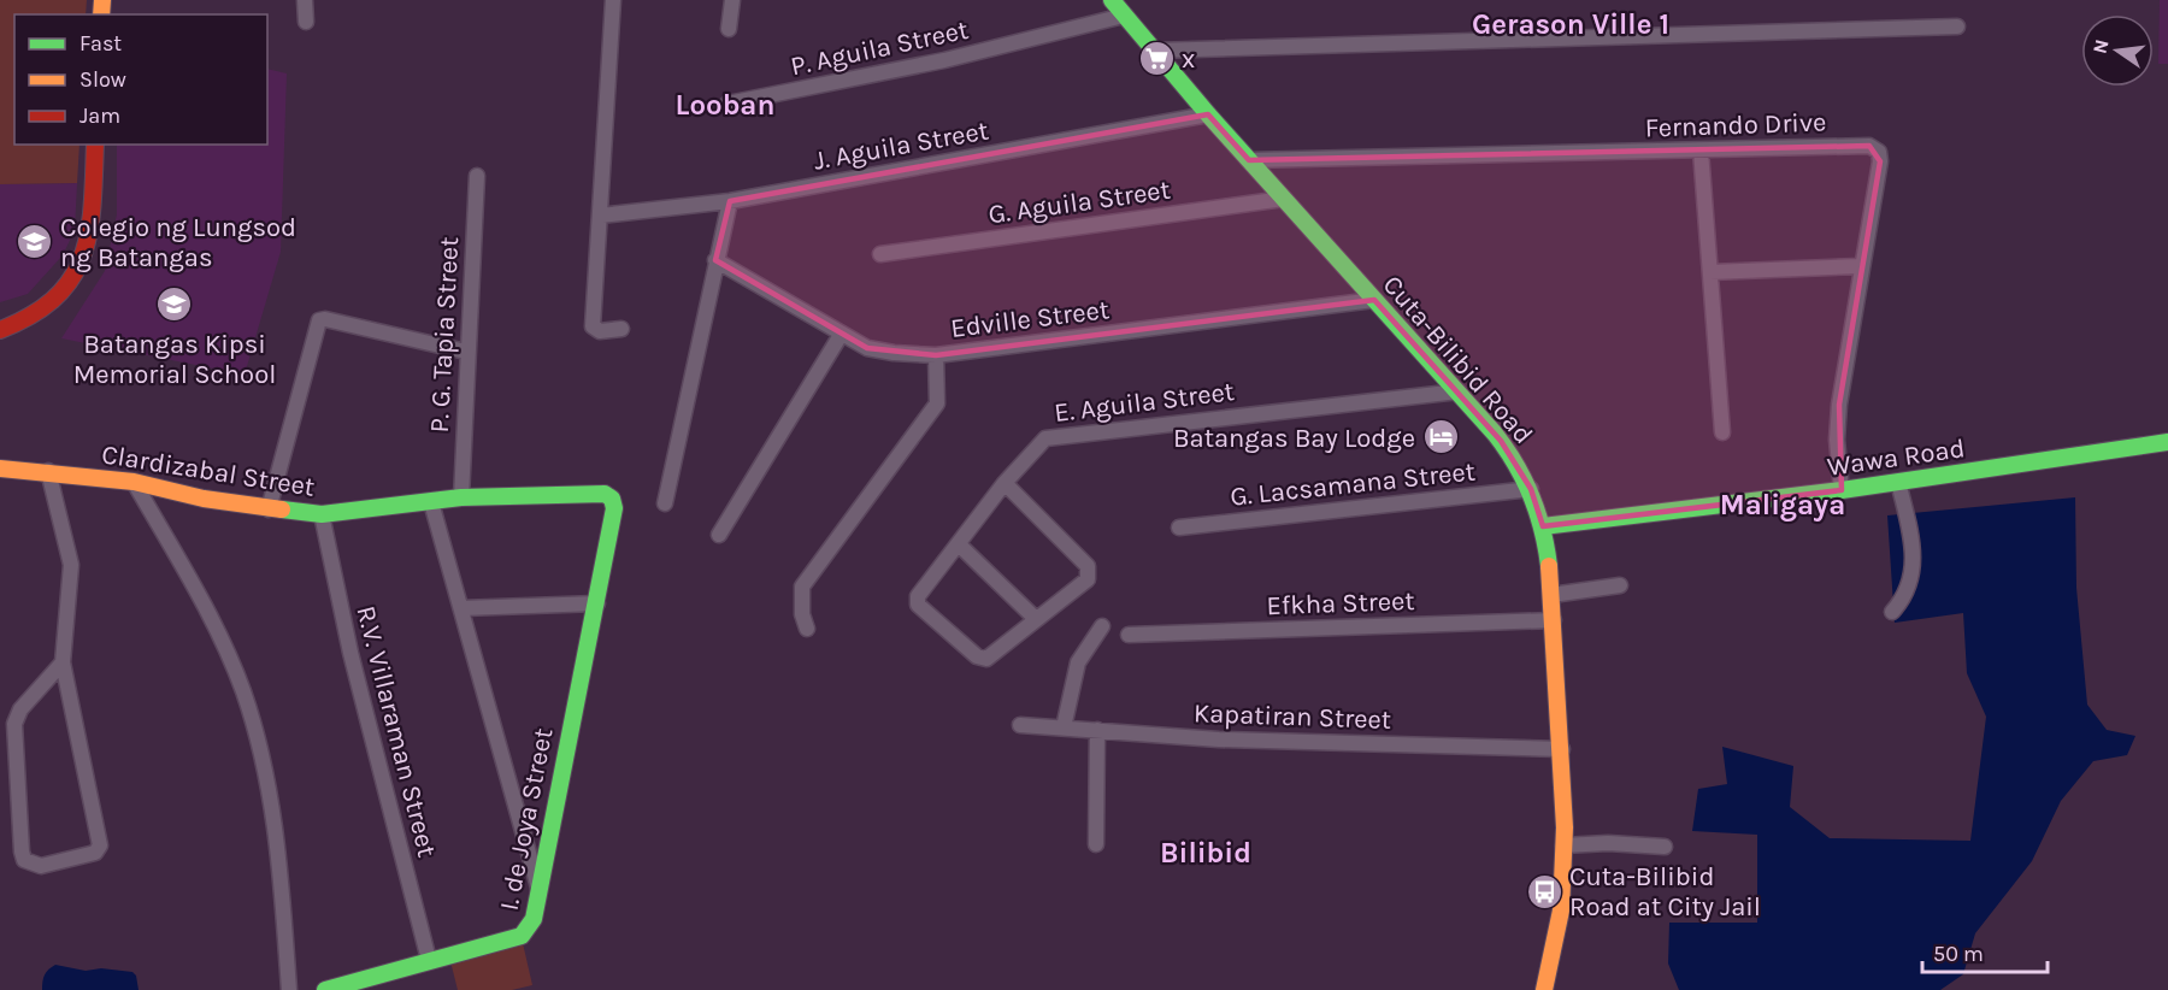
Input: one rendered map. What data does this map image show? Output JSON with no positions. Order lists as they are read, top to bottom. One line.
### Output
{"streets":{"street":["P. Aguila Street","Fernando Drive","J. Aguila Street","G. Aguila Street","Edville Street","P. G. Tapia Street","Cuta-Bilibid Road","E. Aguila Street","Wawa Road","Clardizabal Street","G. Lacsamana Street","Efkha Street","Kapatiran Street","R.V. Villaraman Street","I. de Joya Street"]},"crossings":[["P. Aguila Street","Cuta-Bilibid Road"],["Fernando Drive","Cuta-Bilibid Road"],["Fernando Drive","Wawa Road"],["J. Aguila Street","Cuta-Bilibid Road"],["G. Aguila Street","Cuta-Bilibid Road"],["Edville Street","Cuta-Bilibid Road"],["P. G. Tapia Street","Clardizabal Street"],["Cuta-Bilibid Road","E. Aguila Street"],["Cuta-Bilibid Road","Wawa Road"],["Cuta-Bilibid Road","G. Lacsamana Street"],["Cuta-Bilibid Road","Efkha Street"],["Cuta-Bilibid Road","Kapatiran Street"],["Clardizabal Street","R.V. Villaraman Street"],["Clardizabal Street","I. de Joya Street"],["R.V. Villaraman Street","I. de Joya Street"]],"districts":["Gerason Ville 1","Looban","Maligaya","Bilibid"],"places":{"supermarket":["x"],"school or university":["Colegio ng Lungsod ng Batangas","Batangas Kipsi Memorial School"],"hotel":["Batangas Bay Lodge"],"bus stop":["Cuta-Bilibid Road at City Jail"]},"legend":["Fast","Slow","Jam"],"scale_bar":"50 m","north":"left"}
